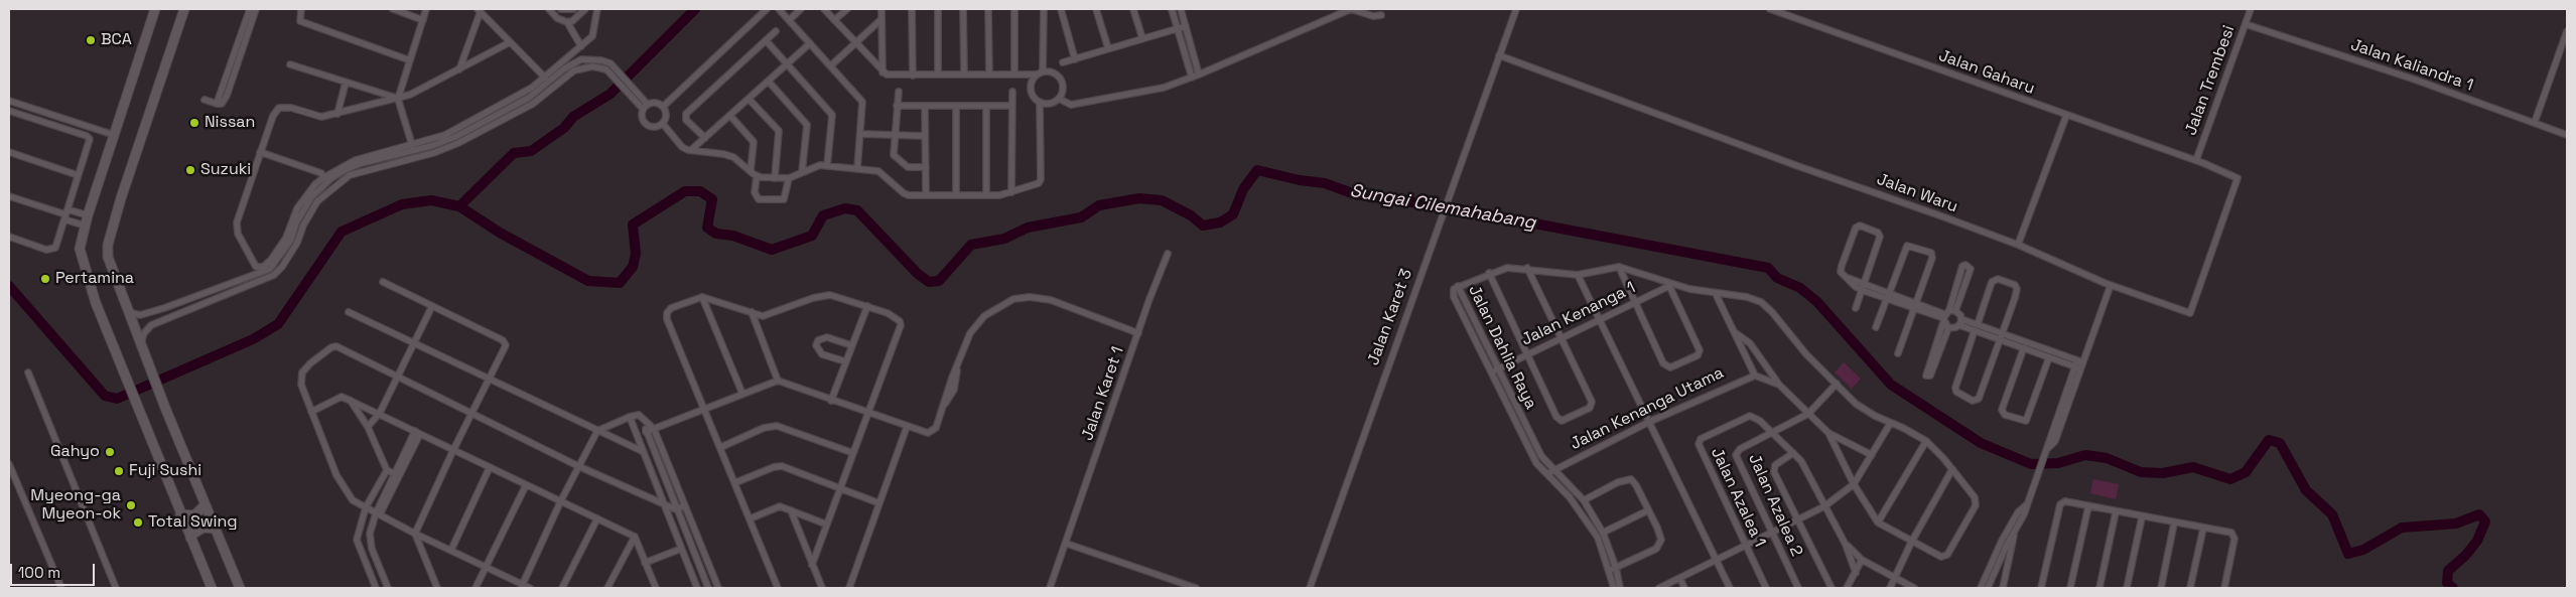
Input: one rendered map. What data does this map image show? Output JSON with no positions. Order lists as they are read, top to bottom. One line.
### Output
{"streets":{"street":["Jalan Kaliandra 1","Jalan Gaharu","Jalan Trembesi","Jalan Waru","Jalan Kenanga 1","Jalan Karet 3","Jalan Dahlia Raya","Jalan Karet 1","Jalan Kenanga Utama","Jalan Azalea 1","Jalan Azalea 2"]},"crossings":[["Jalan Kaliandra 1","Jalan Trembesi"],["Jalan Gaharu","Jalan Trembesi"],["Jalan Gaharu","Jalan Waru"],["Jalan Waru","Jalan Karet 3"],["Jalan Kenanga 1","Jalan Dahlia Raya"],["Jalan Dahlia Raya","Jalan Kenanga Utama"],["Jalan Azalea 1","Jalan Azalea 2"]],"water":["Sungai Cilemahabang"],"places":["BCA","Nissan","Suzuki","Pertamina","Gahyo","Fuji Sushi","Myeong-ga Myeon-ok","Total Swing"],"scale_bar":"100 m"}
